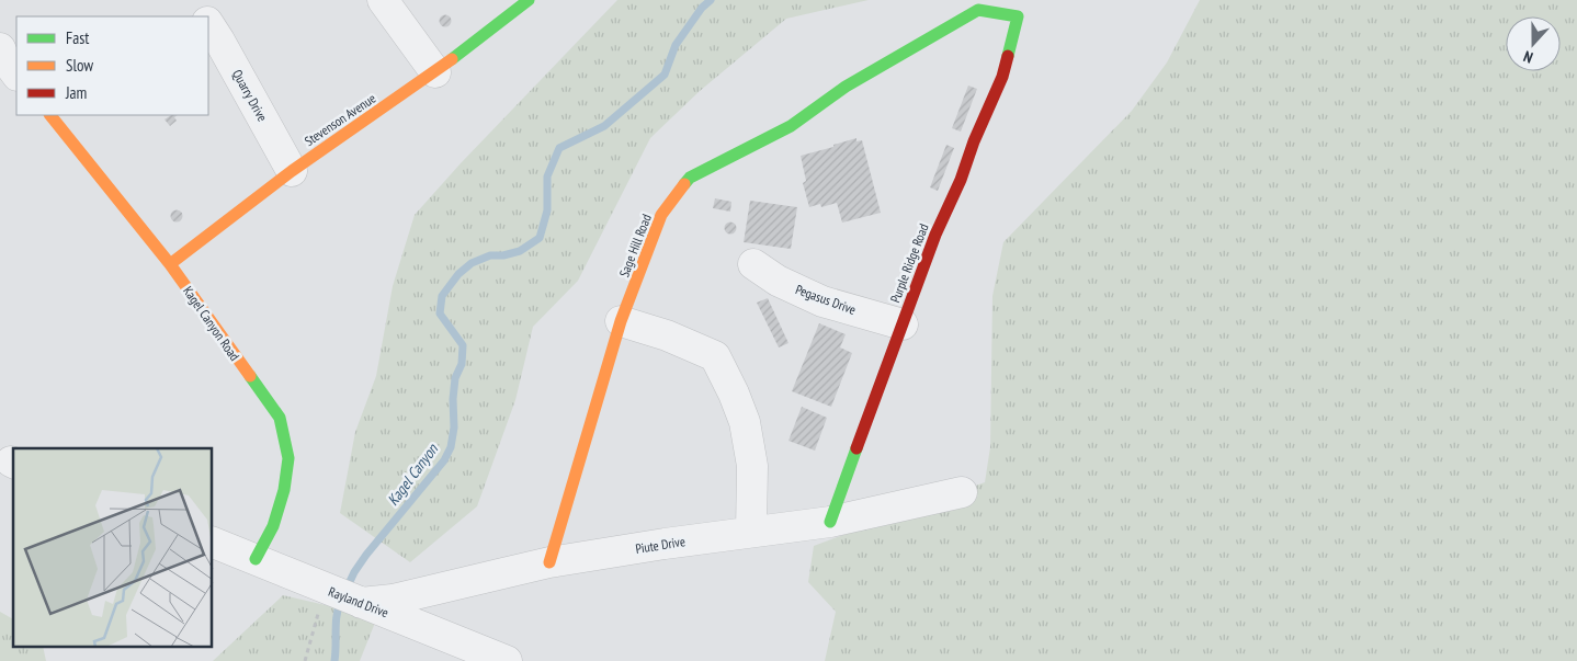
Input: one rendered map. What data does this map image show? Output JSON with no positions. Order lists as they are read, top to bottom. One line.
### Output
{"streets":{"street":["Quarry Drive","Stevenson Avenue","Sage Hill Road","Purple Ridge Road","Pegasus Drive","Kagel Canyon Road","Piute Drive","Rayland Drive"]},"crossings":[["Quarry Drive","Stevenson Avenue"],["Stevenson Avenue","Kagel Canyon Road"],["Sage Hill Road","Purple Ridge Road"],["Sage Hill Road","Piute Drive"],["Purple Ridge Road","Pegasus Drive"],["Purple Ridge Road","Piute Drive"],["Kagel Canyon Road","Rayland Drive"],["Piute Drive","Rayland Drive"]],"water":["Kagel Canyon"],"legend":["Fast","Slow","Jam"],"north":"bottom"}
